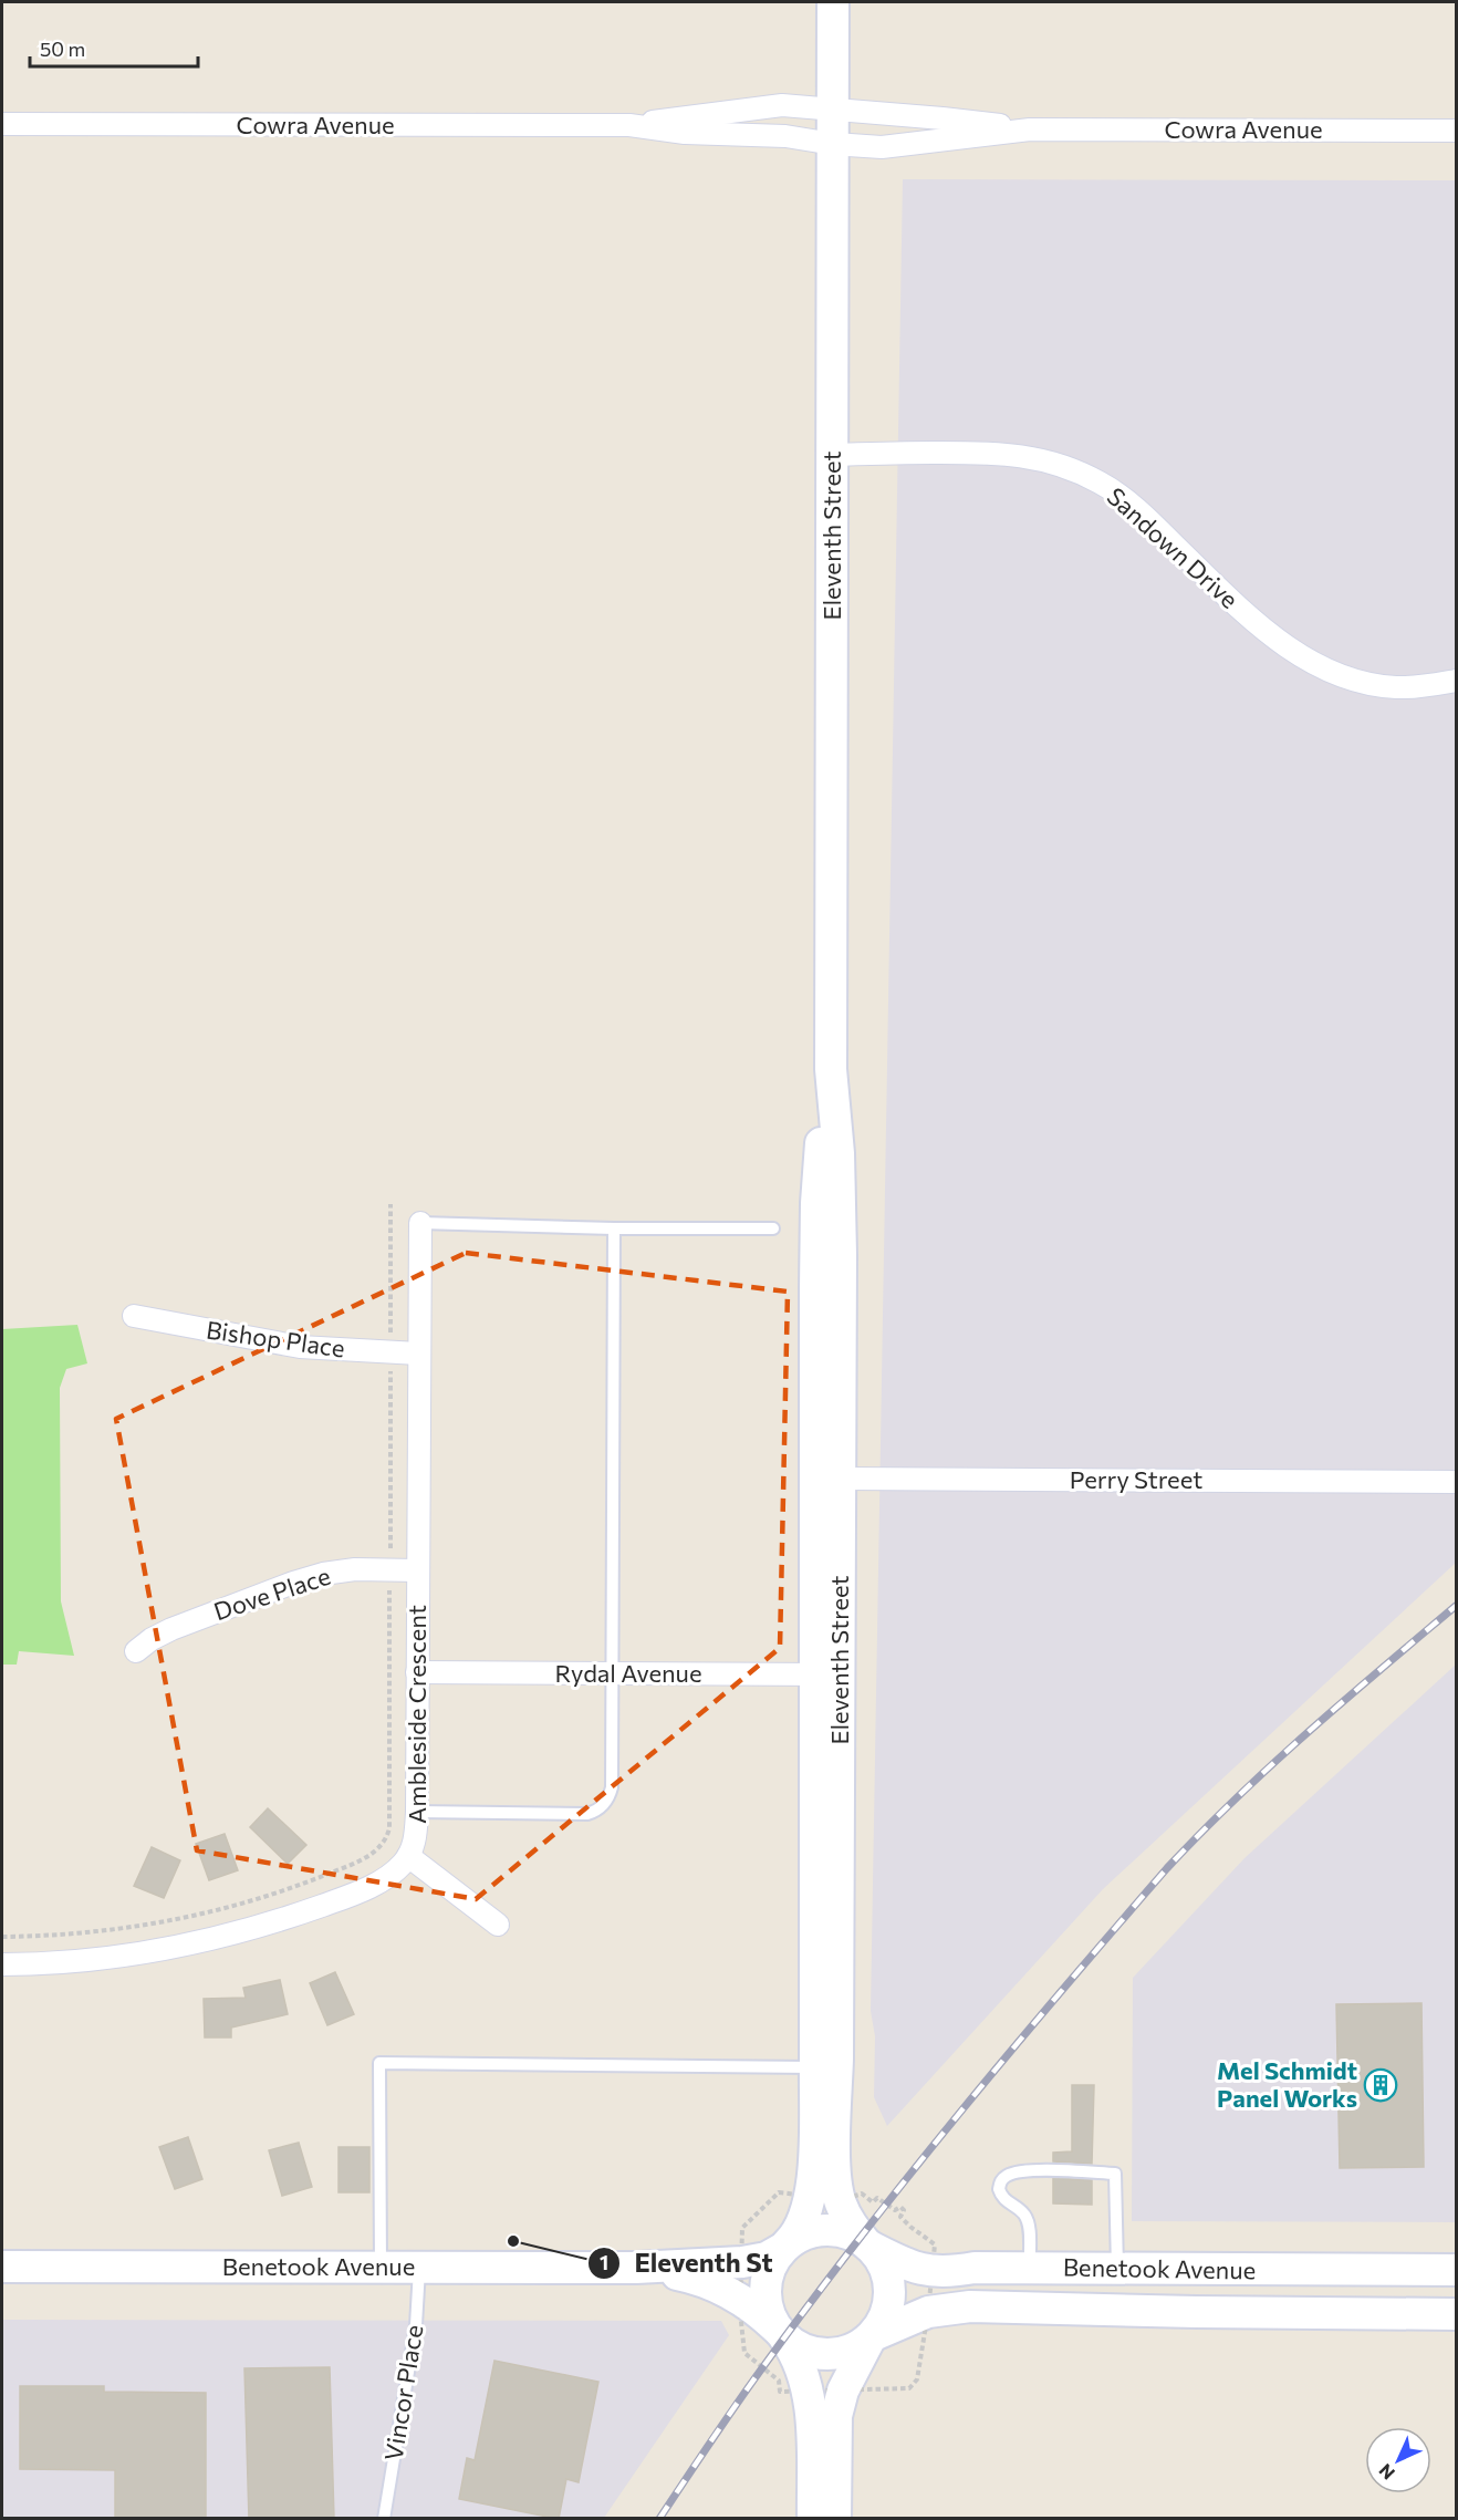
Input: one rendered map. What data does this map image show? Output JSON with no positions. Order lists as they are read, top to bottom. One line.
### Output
{"streets":{"main road":["Eleventh Street","Benetook Avenue"],"street":["Cowra Avenue","Sandown Drive","Bishop Place","Perry Street","Dove Place","Rydal Avenue","Ambleside Crescent"],"lane":["Vincor Place"]},"crossings":[["Cowra Avenue","Eleventh Street"],["Eleventh Street","Sandown Drive"],["Eleventh Street","Perry Street"],["Eleventh Street","Rydal Avenue"],["Eleventh Street","Benetook Avenue"],["Bishop Place","Ambleside Crescent"],["Dove Place","Ambleside Crescent"],["Rydal Avenue","Ambleside Crescent"],["Benetook Avenue","Vincor Place"]],"places":{"building":["Mel Schmidt Panel Works"],"other":["Eleventh St"]},"scale_bar":"50 m","north":"bottom left"}
